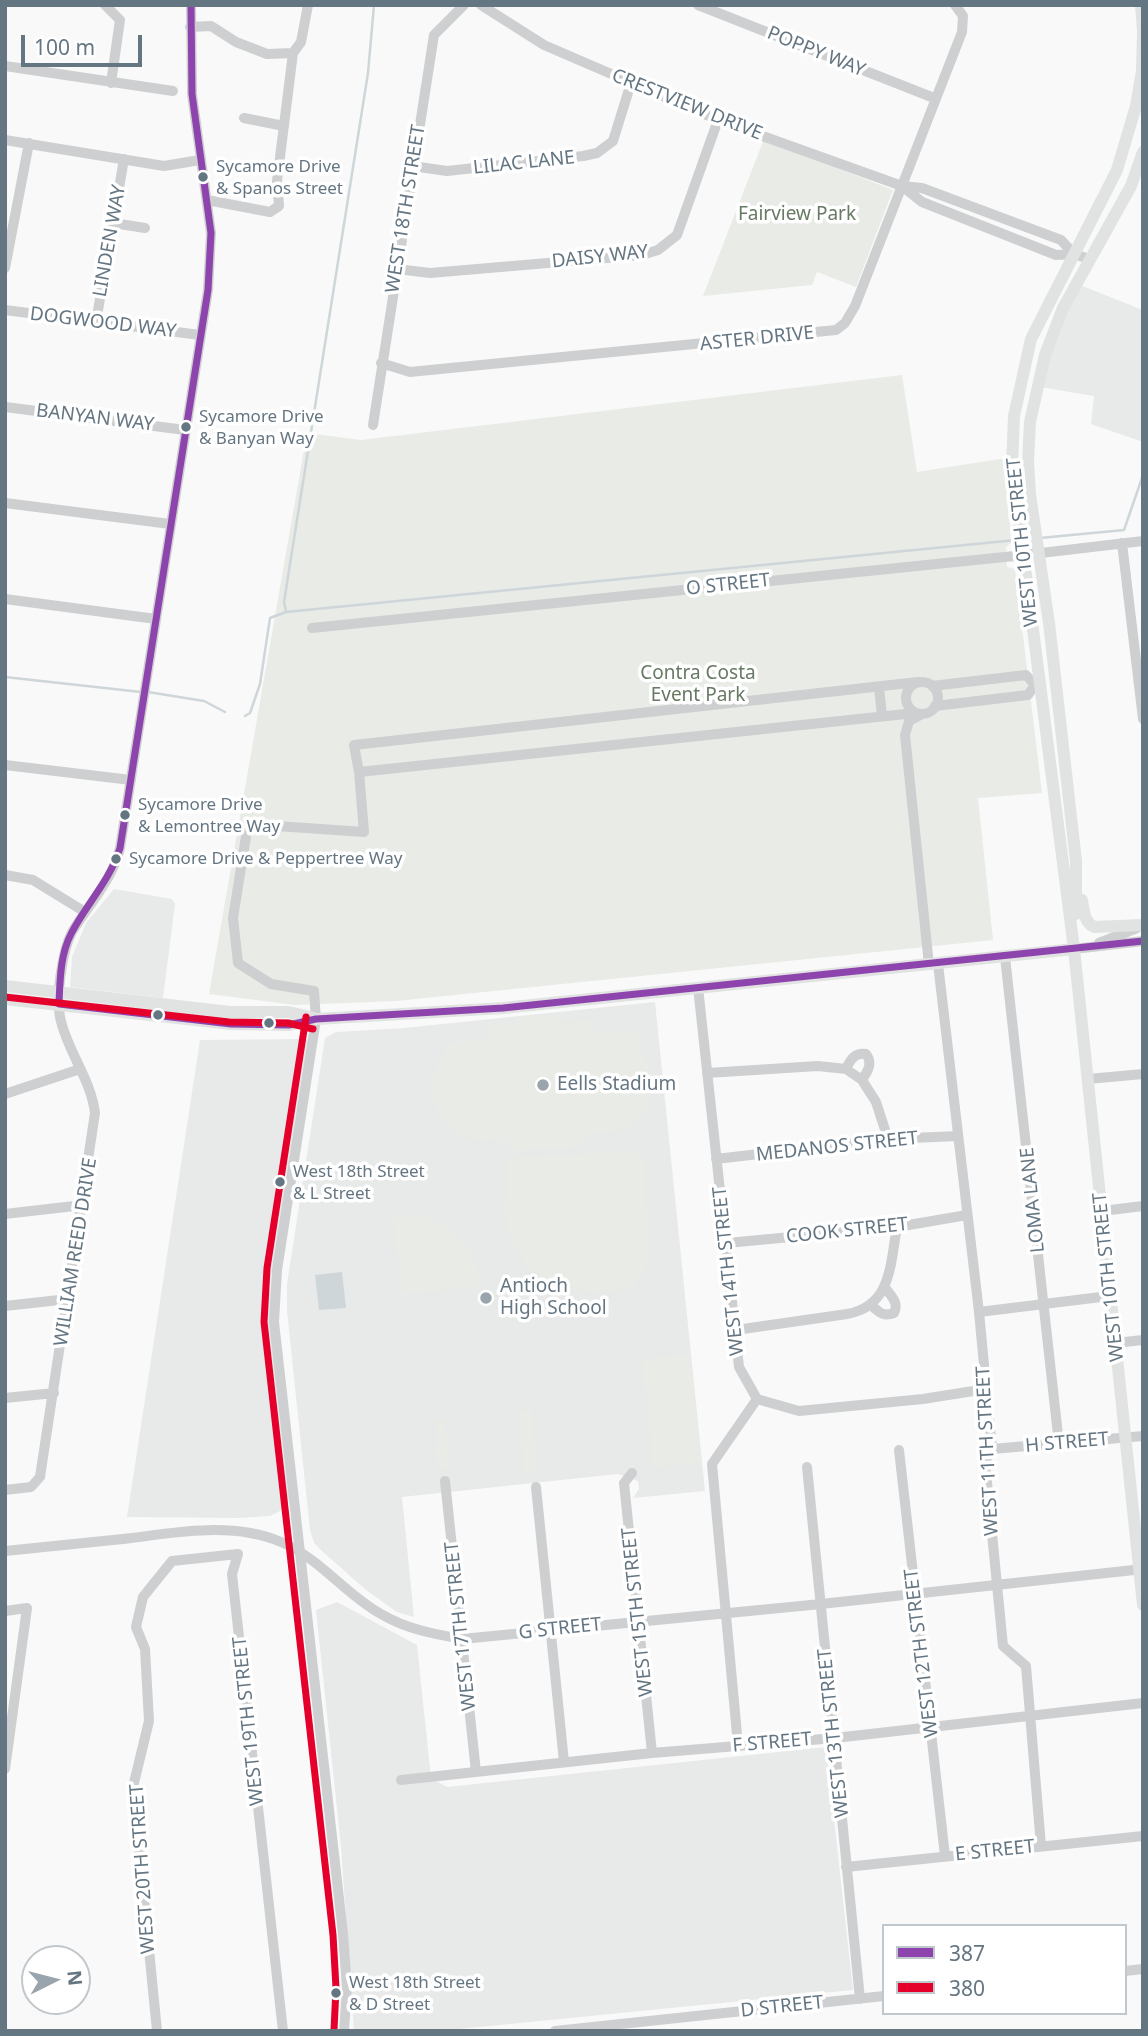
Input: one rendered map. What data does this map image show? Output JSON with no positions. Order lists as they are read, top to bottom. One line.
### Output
{"streets":{"main road":["WEST 10TH STREET"],"street":["POPPY WAY","CRESTVIEW DRIVE","LILAC LANE","WEST 18TH STREET","LINDEN WAY","DAISY WAY","DOGWOOD WAY","ASTER DRIVE","BANYAN WAY","O STREET","MEDANOS STREET","LOMA LANE","COOK STREET","WILLIAM REED DRIVE","WEST 14TH STREET","H STREET","WEST 11TH STREET","WEST 15TH STREET","WEST 17TH STREET","G STREET","WEST 12TH STREET","WEST 19TH STREET","WEST 13TH STREET","F STREET","E STREET","WEST 20TH STREET","D STREET"]},"crossings":[["POPPY WAY","ASTER DRIVE"],["CRESTVIEW DRIVE","LILAC LANE"],["CRESTVIEW DRIVE","DAISY WAY"],["CRESTVIEW DRIVE","ASTER DRIVE"],["CRESTVIEW DRIVE","WEST 10TH STREET"],["LILAC LANE","WEST 18TH STREET"],["WEST 18TH STREET","DAISY WAY"],["WEST 18TH STREET","ASTER DRIVE"],["LINDEN WAY","DOGWOOD WAY"],["WEST 10TH STREET","O STREET"],["WEST 10TH STREET","H STREET"],["WEST 10TH STREET","G STREET"],["MEDANOS STREET","WEST 14TH STREET"],["MEDANOS STREET","WEST 11TH STREET"],["LOMA LANE","H STREET"],["COOK STREET","WEST 14TH STREET"],["COOK STREET","WEST 11TH STREET"],["H STREET","WEST 11TH STREET"],["WEST 11TH STREET","G STREET"],["WEST 11TH STREET","F STREET"],["WEST 11TH STREET","E STREET"],["WEST 15TH STREET","G STREET"],["WEST 15TH STREET","F STREET"],["WEST 17TH STREET","G STREET"],["WEST 17TH STREET","F STREET"],["G STREET","WEST 12TH STREET"],["G STREET","WEST 13TH STREET"],["WEST 12TH STREET","F STREET"],["WEST 12TH STREET","E STREET"],["WEST 19TH STREET","WEST 20TH STREET"],["WEST 13TH STREET","F STREET"],["WEST 13TH STREET","E STREET"],["WEST 13TH STREET","D STREET"]],"parks":["Fairview Park","Contra Costa Event Park"],"places":["Sycamore Drive & Spanos Street","Sycamore Drive & Banyan Way","Sycamore Drive & Lemontree Way","Sycamore Drive & Peppertree Way","Eells Stadium","West 18th Street & L Street","Antioch High School","West 18th Street & D Street"],"lines":["transit line 387","transit line 380"],"legend":["387","380"],"scale_bar":"100 m","north":"right"}
